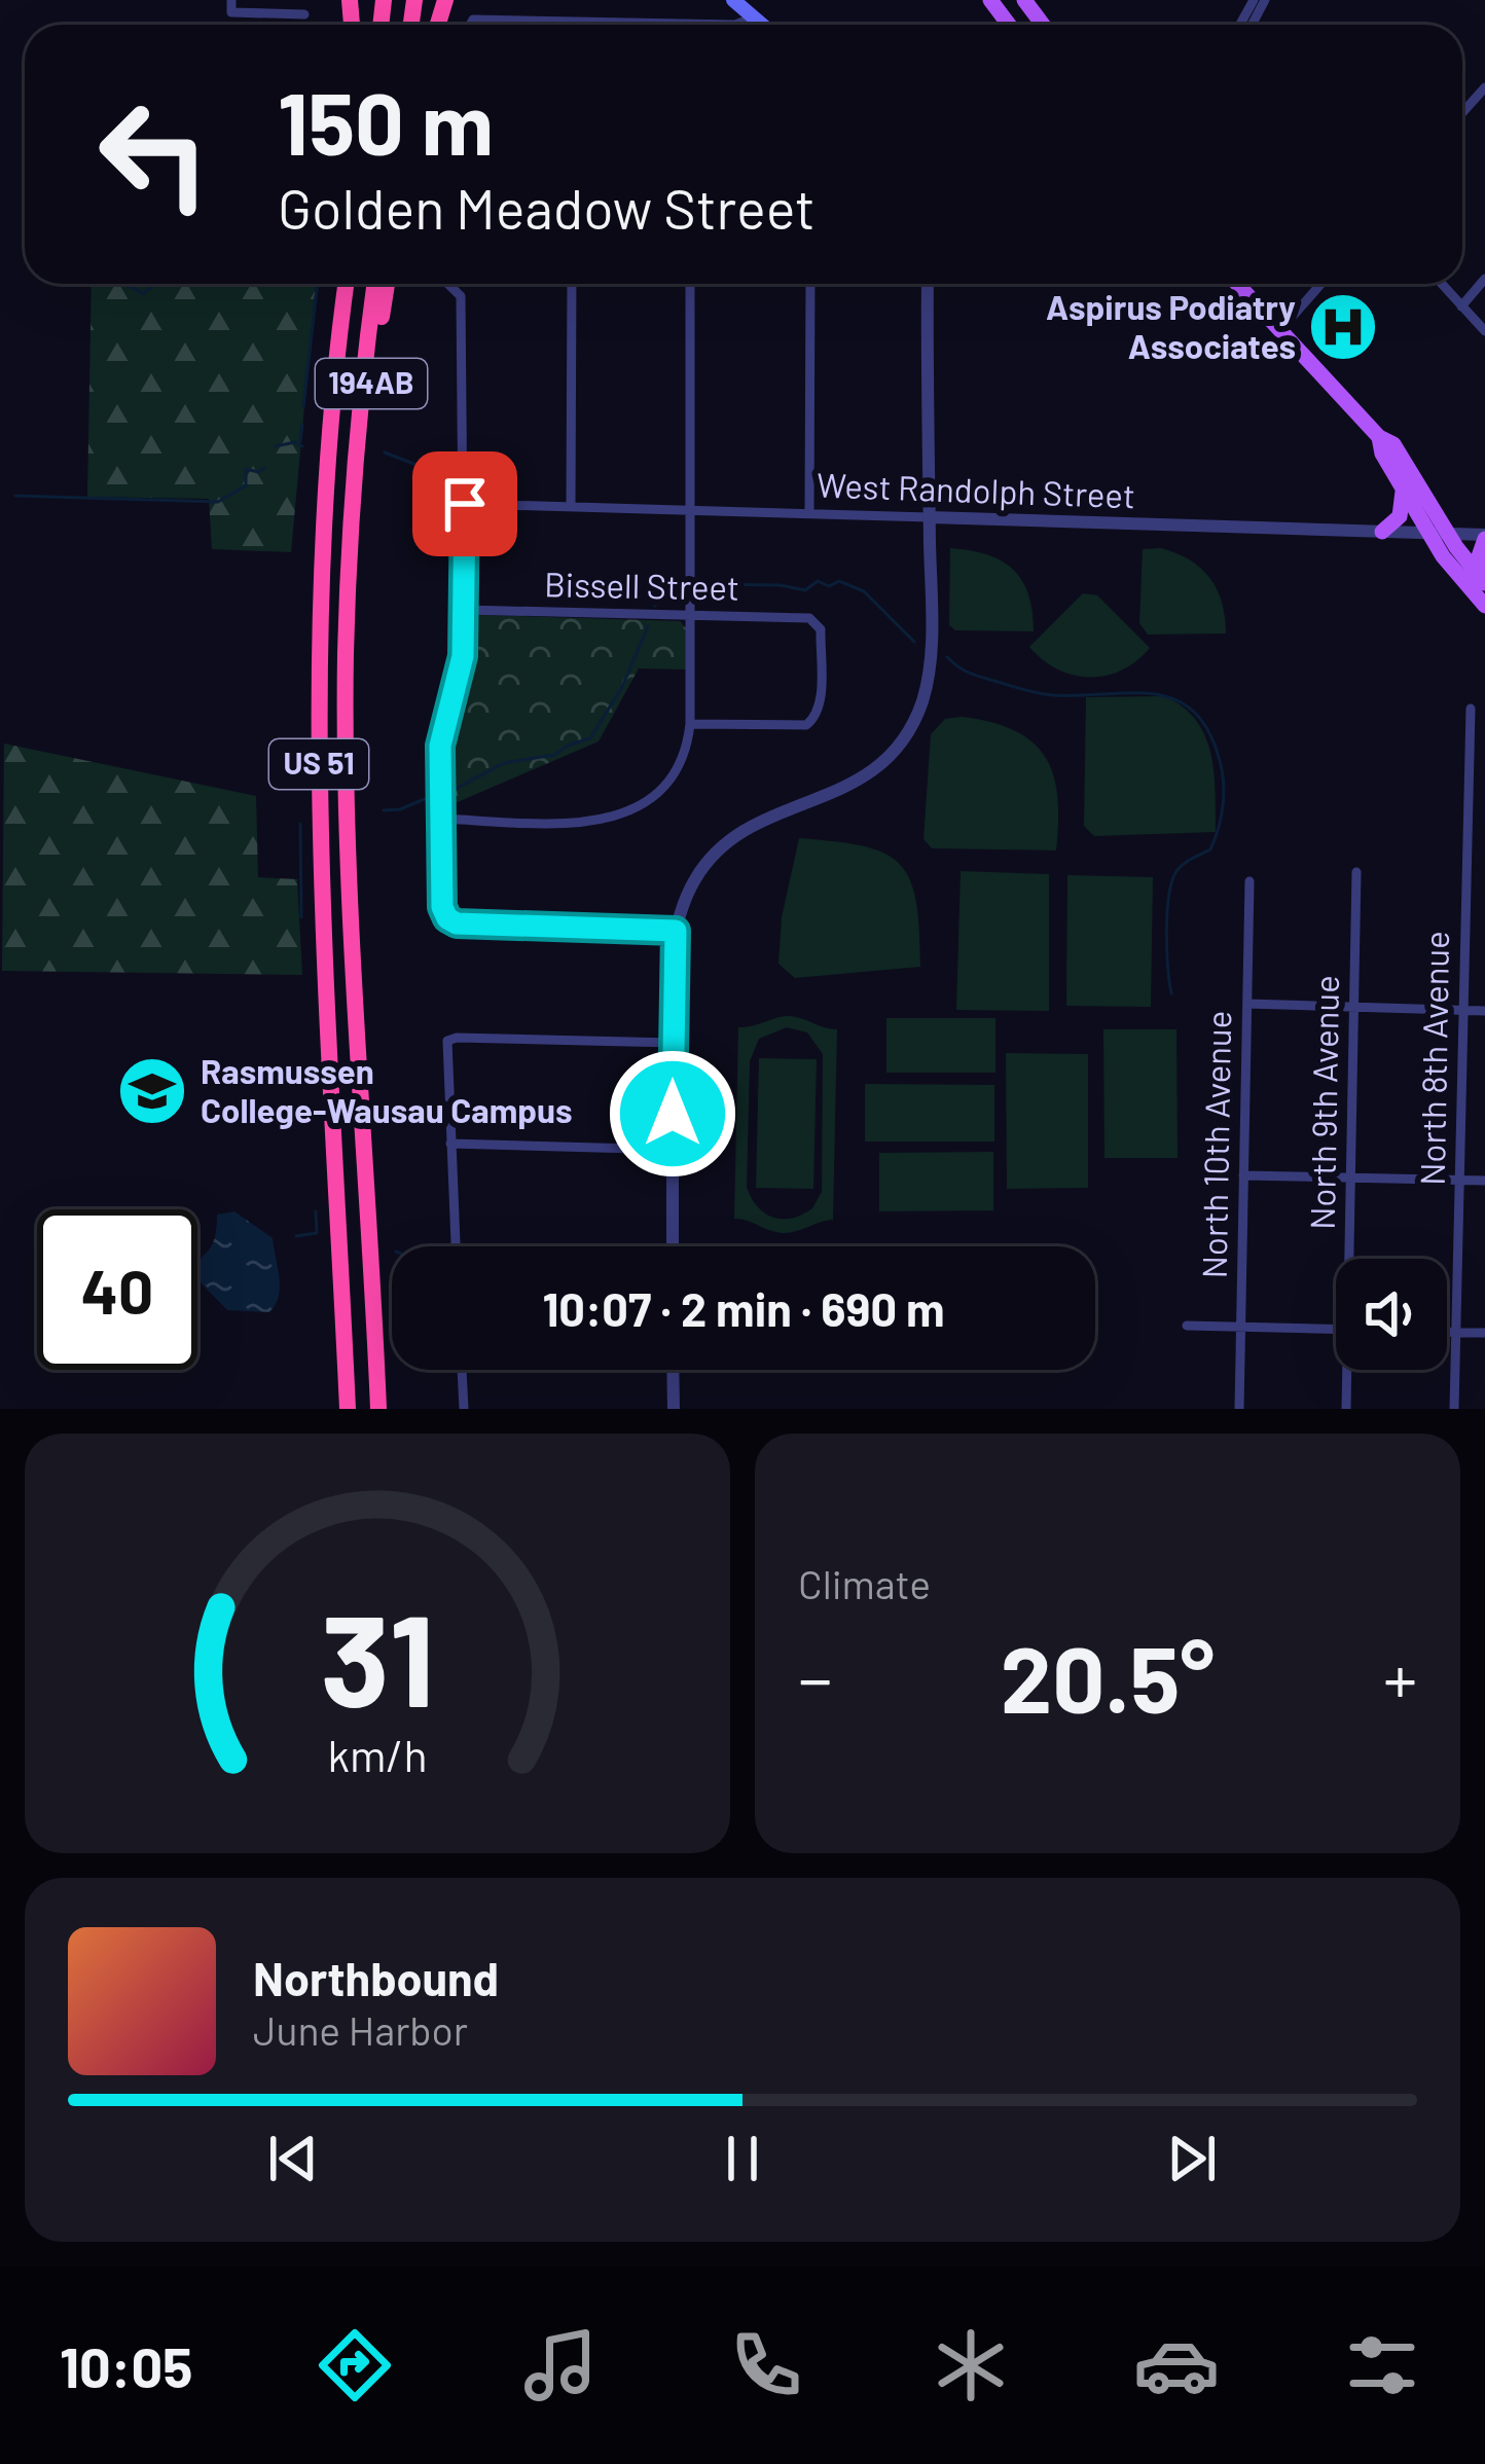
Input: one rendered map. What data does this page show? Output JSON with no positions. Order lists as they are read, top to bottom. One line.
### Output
{"streets":{"highway":["194AB","US 51"],"street":["West Randolph Street","Bissell Street","North 8th Avenue","North 9th Avenue","North 10th Avenue"]},"crossings":[["194AB","US 51"]],"places":{"hospital":["Aspirus Podiatry Associates"],"school or university":["Rasmussen College-Wausau Campus"]},"page":{"turn":["150 m","Golden Meadow Street"],"limit":"40","trip":"10:07 · 2 min · 690 m","tile":"Climate","heat":["−","20.5°","+"],"song":["Northbound","June Harbor"],"tabs":"10:05","gauge":["31","km/h"]}}
